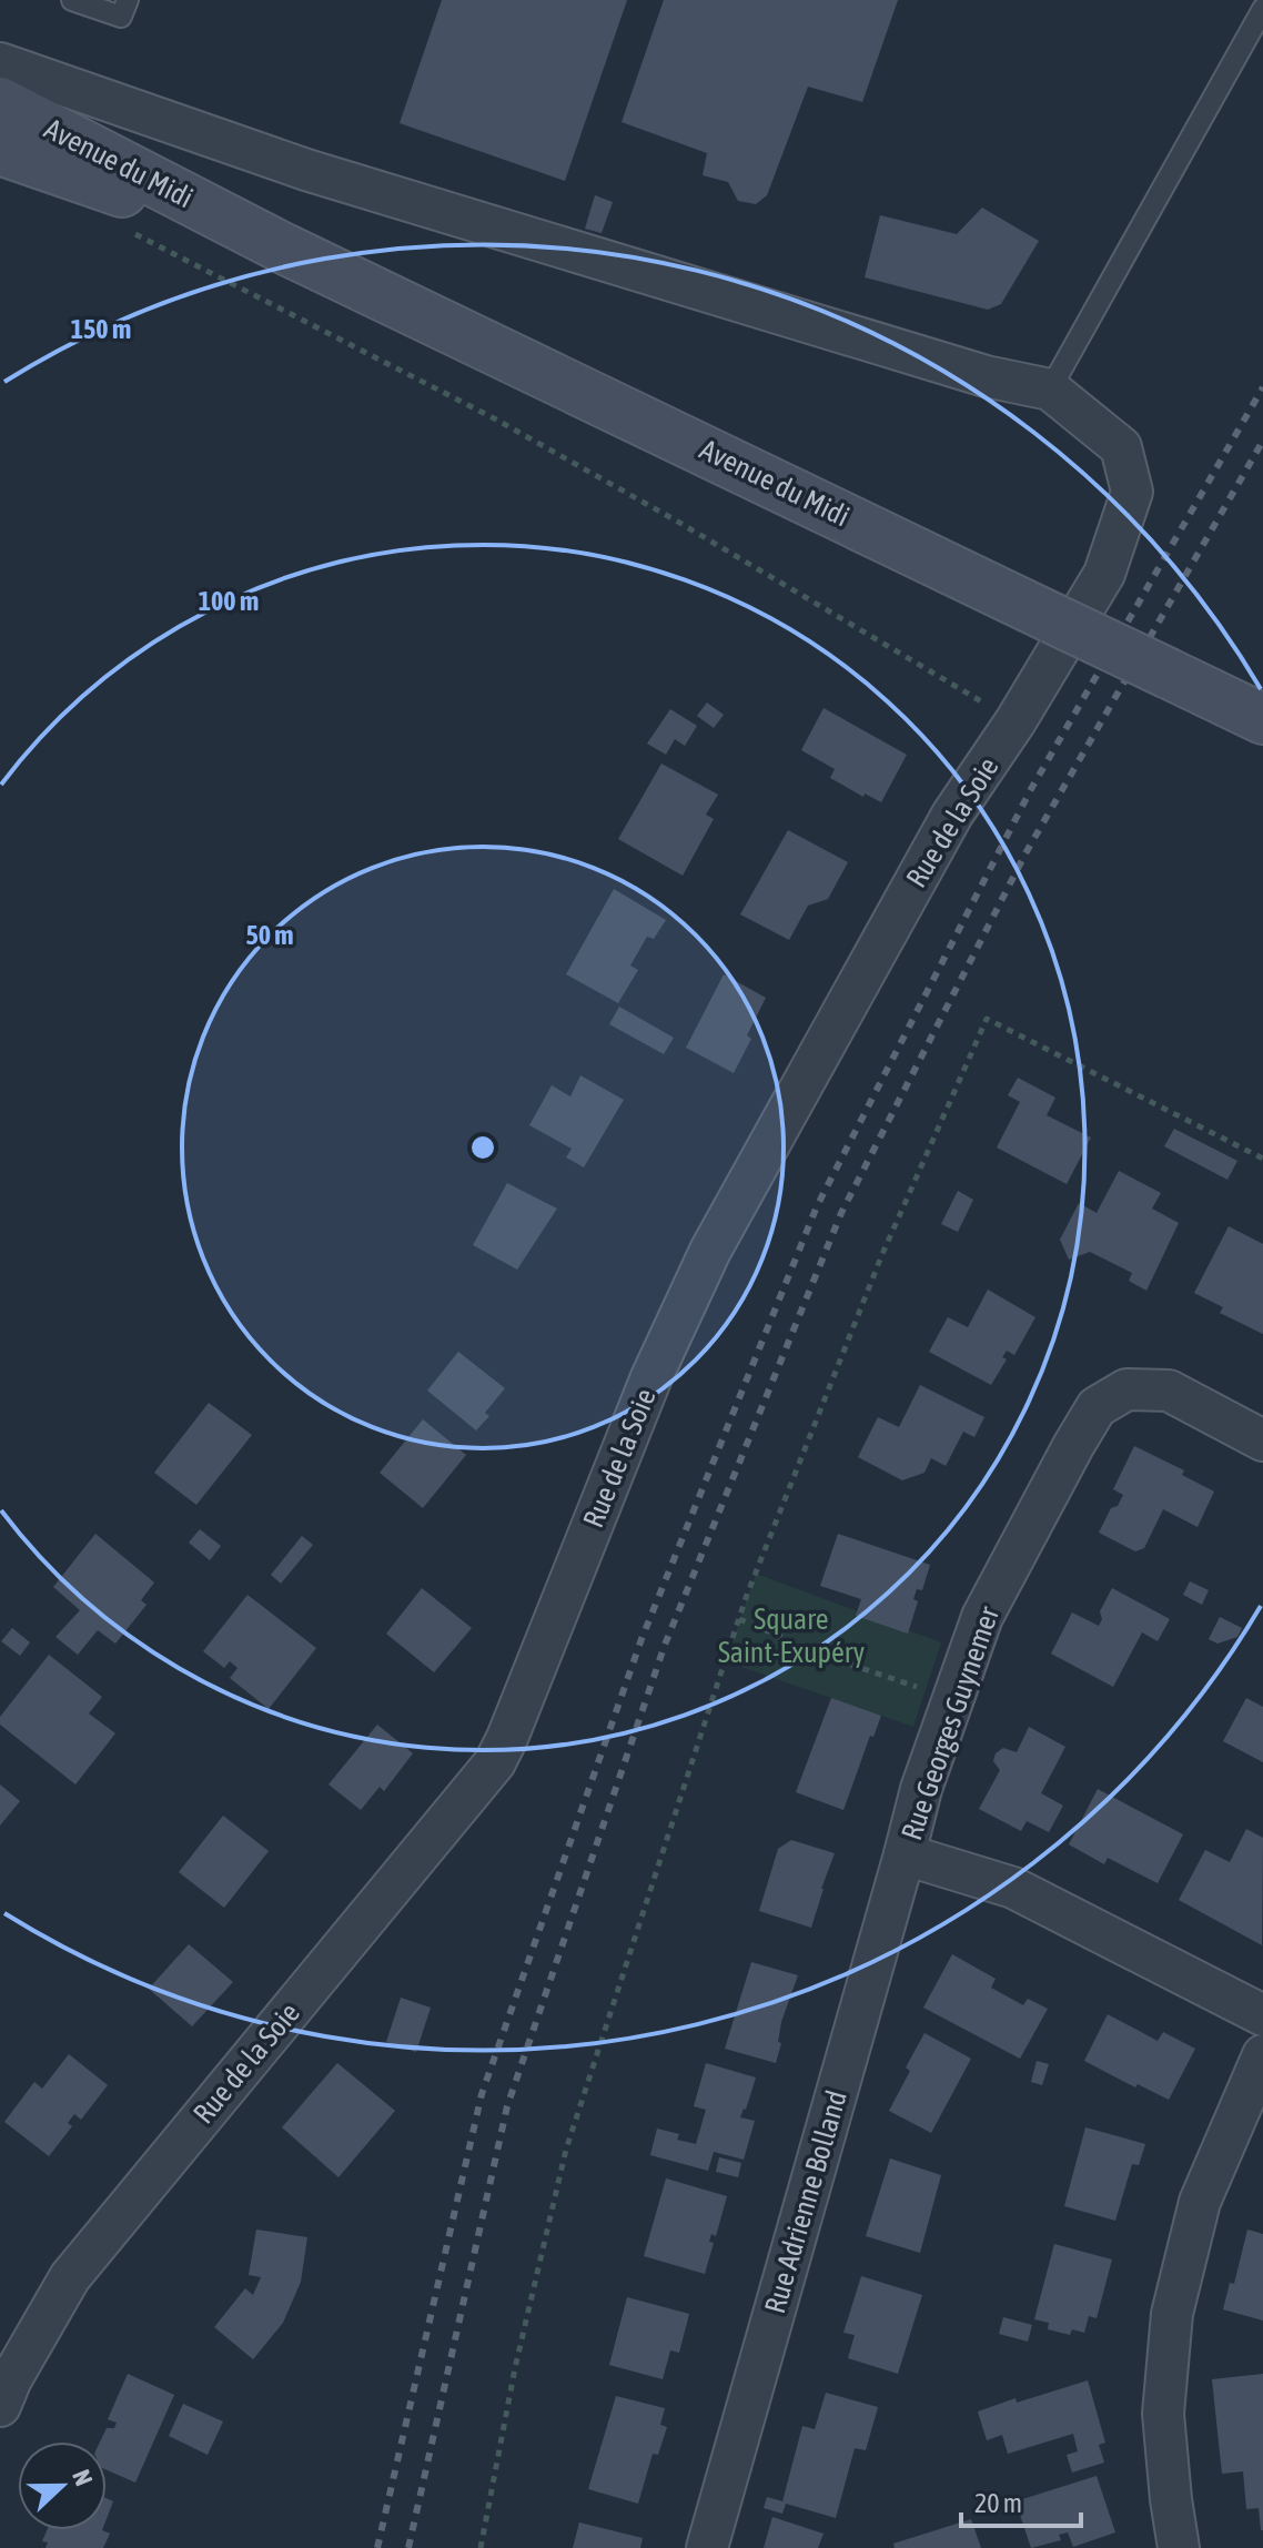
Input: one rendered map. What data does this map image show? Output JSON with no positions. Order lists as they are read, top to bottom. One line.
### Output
{"streets":{"main road":["Avenue du Midi"],"street":["Rue de la Soie","Rue Georges Guynemer","Rue Adrienne Bolland"]},"crossings":[["Rue Georges Guynemer","Rue Adrienne Bolland"]],"parks":["Square Saint-Exupéry"],"scale_bar":"20 m","north":"right","rings":["150 m","100 m","50 m"]}
